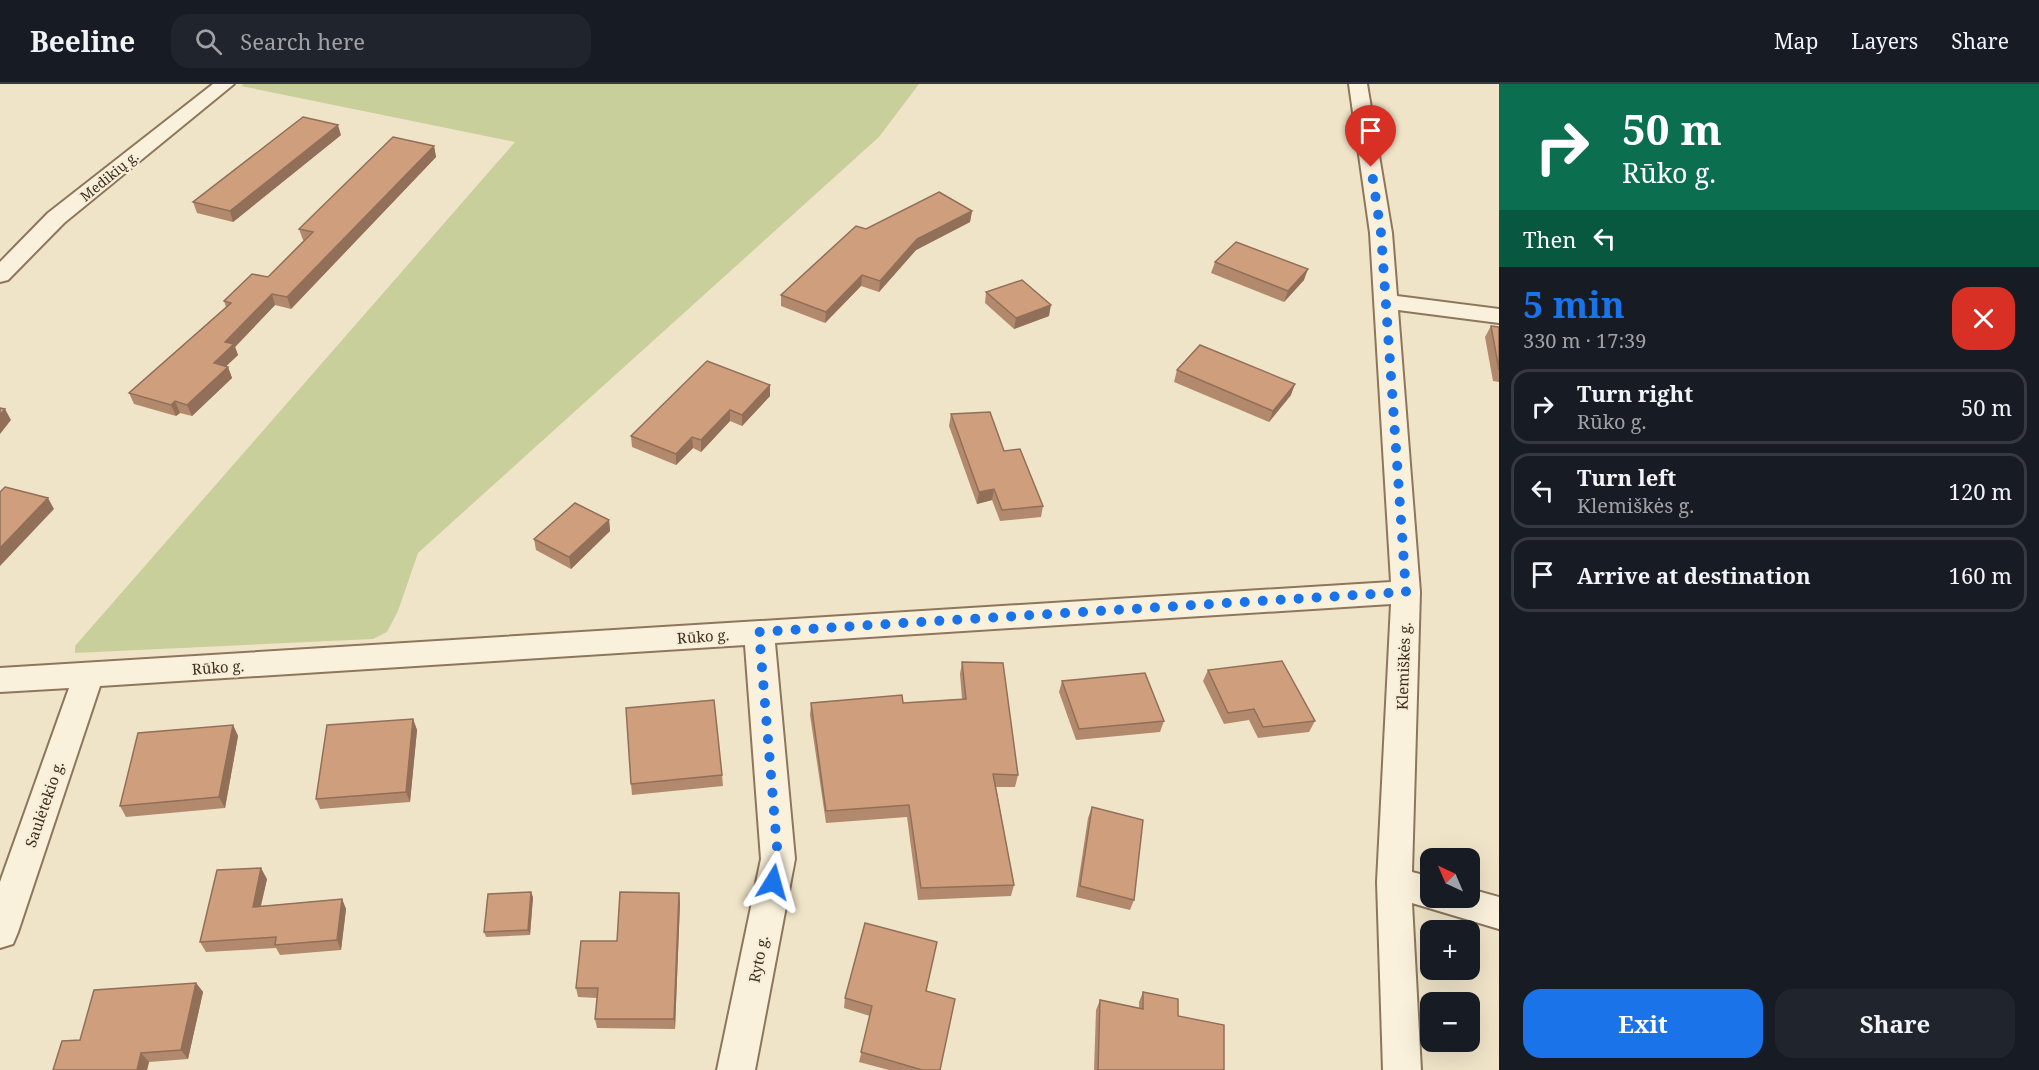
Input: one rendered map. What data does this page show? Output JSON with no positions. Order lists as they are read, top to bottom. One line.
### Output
{"streets":{"street":["Medikių g.","Rūko g.","Klemiškės g.","Saulėtekio g.","Ryto g."]},"crossings":[["Rūko g.","Klemiškės g."],["Rūko g.","Saulėtekio g."],["Rūko g.","Ryto g."]],"north":"top left","page":{"header":"Beeline","search":"Search here","nav":["Map","Layers","Share"],"turn":["50 m","Rūko g."],"then":"Then","heading":["5 min","330 m · 17:39"],"list":[{"name":"Turn right","note":"Rūko g.","value":"50 m"},{"name":"Turn left","note":"Klemiškės g.","value":"120 m"},{"name":"Arrive at destination","value":"160 m"}],"map_buttons":["+","−"],"buttons":["Exit","Share"]}}
